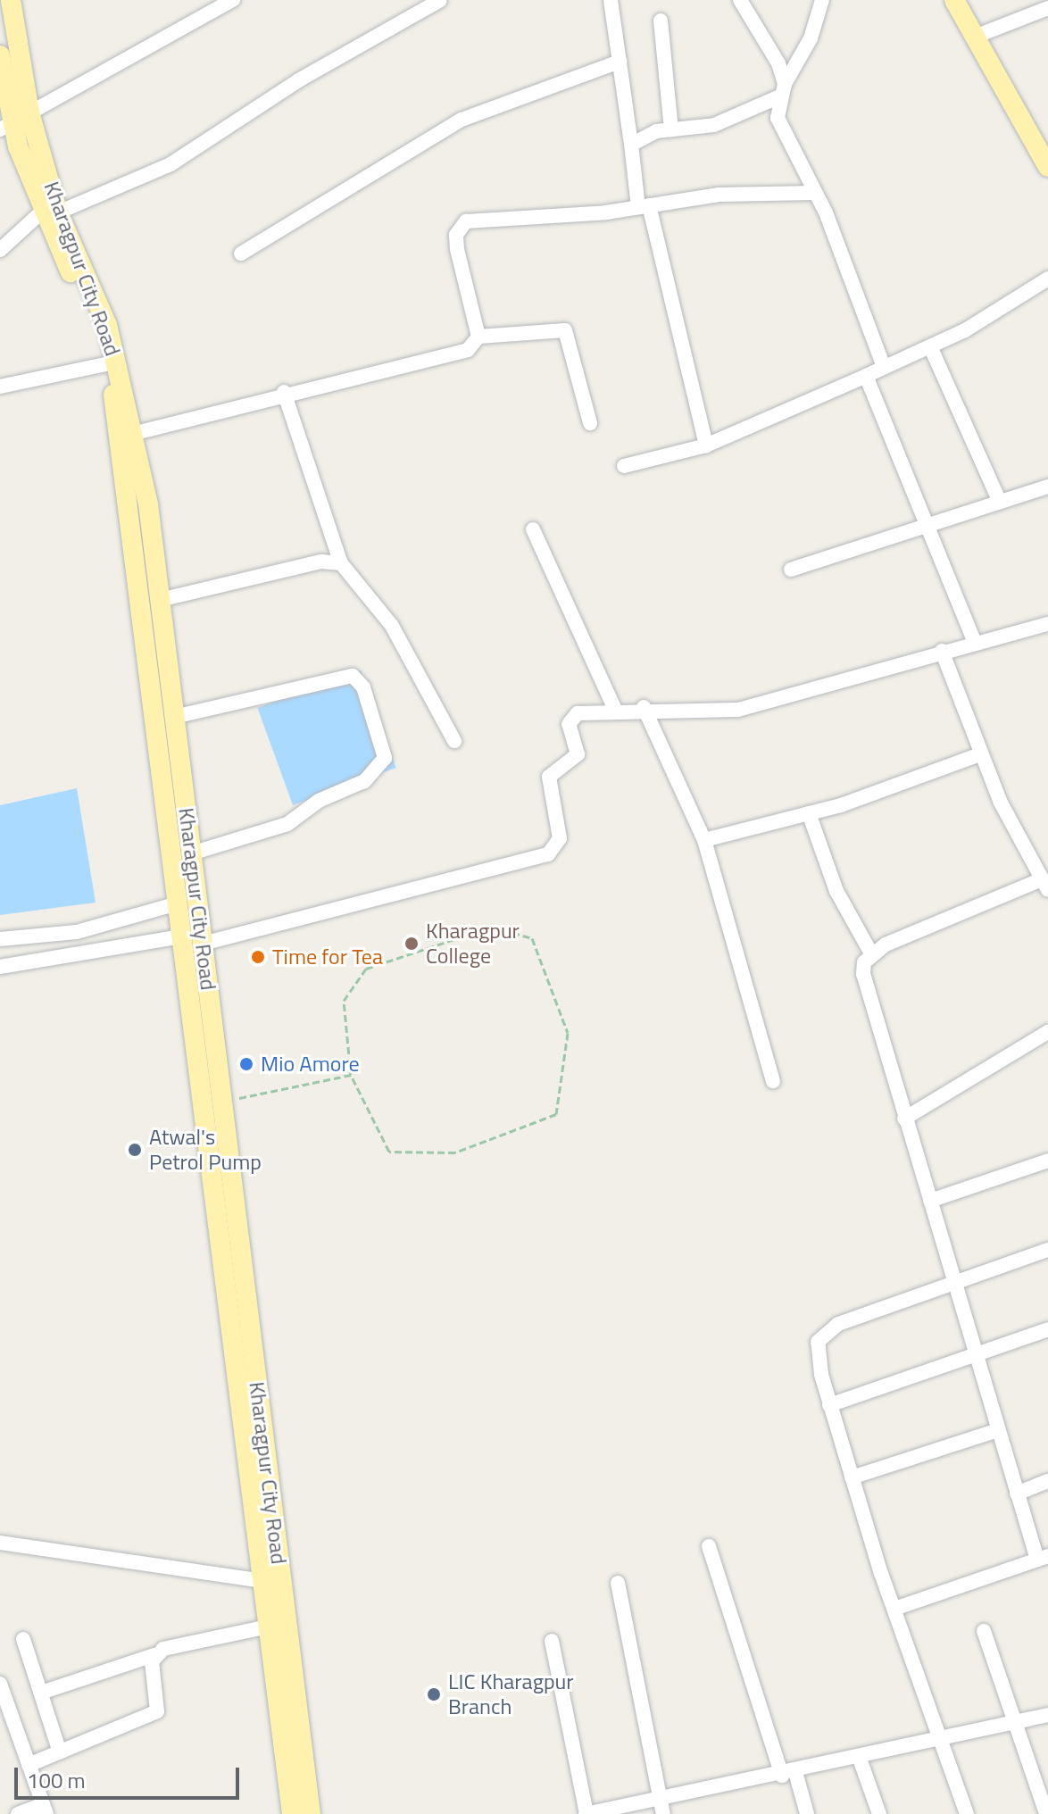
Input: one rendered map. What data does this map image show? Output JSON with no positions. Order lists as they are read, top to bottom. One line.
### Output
{"streets":{"main road":["Kharagpur City Road"]},"places":["Kharagpur College","Time for Tea","Mio Amore","Atwal's Petrol Pump","LIC Kharagpur Branch"],"scale_bar":"100 m"}
